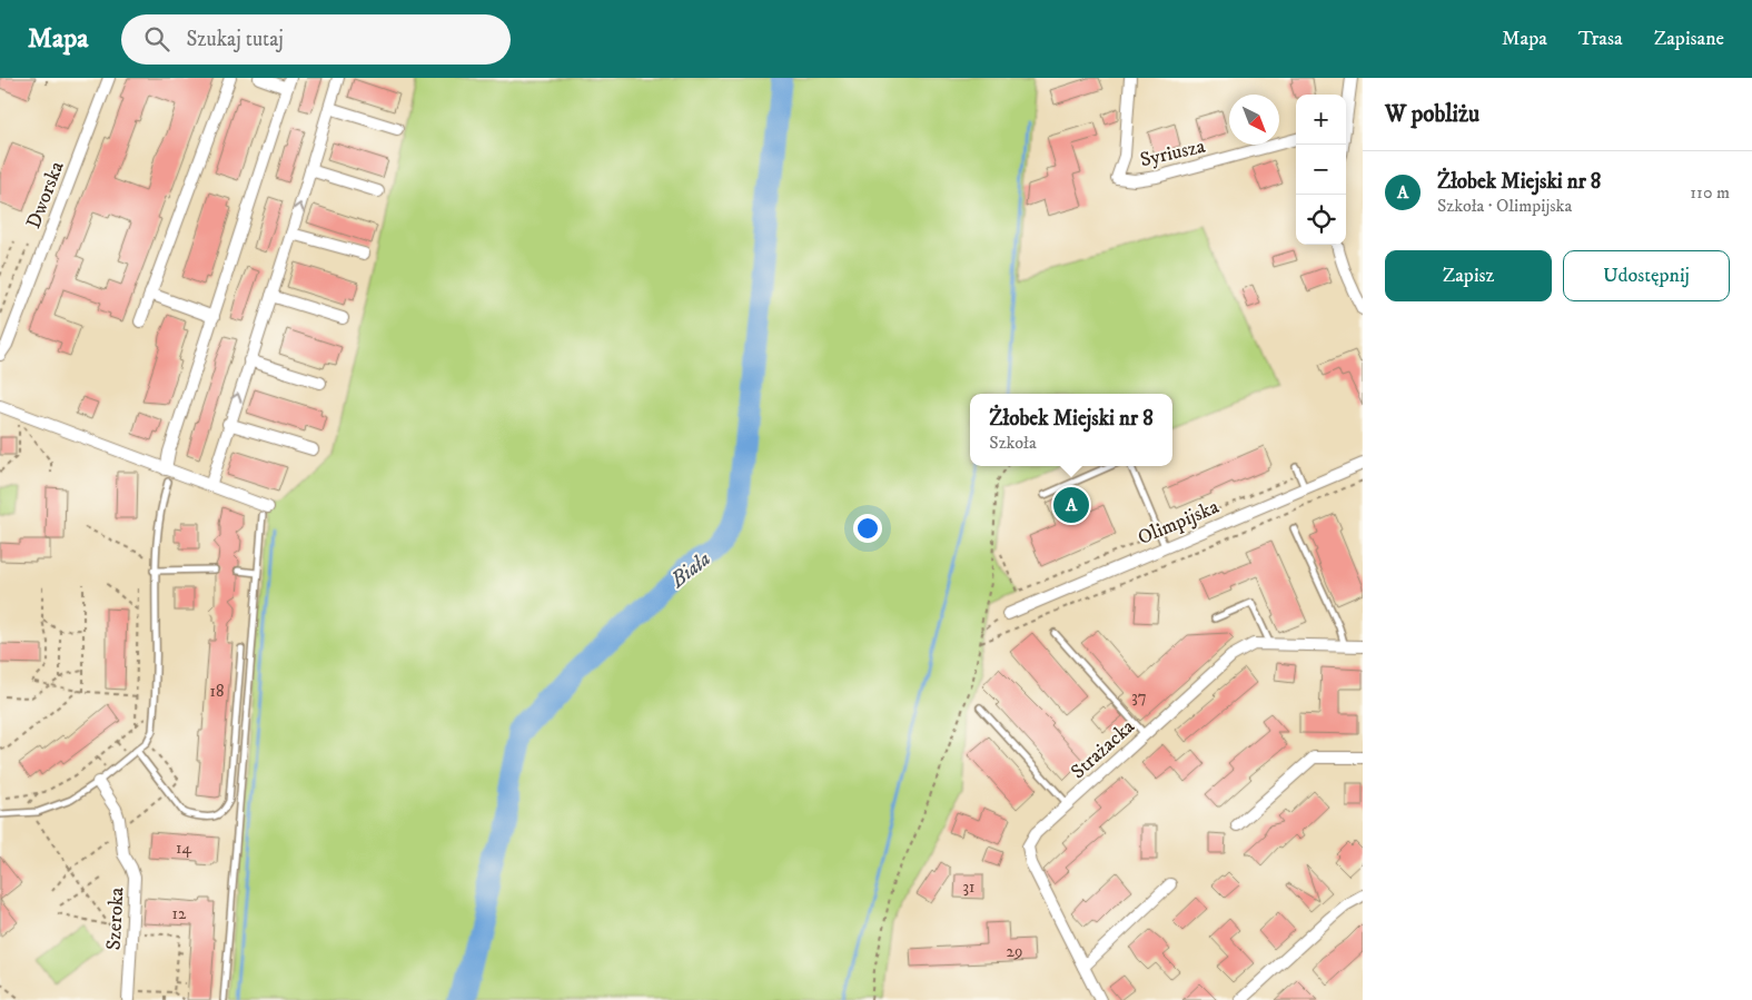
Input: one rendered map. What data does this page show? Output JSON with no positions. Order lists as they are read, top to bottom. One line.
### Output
{"streets":{"street":["Syriusza","Dworska","Olimpijska","Strażacka","Szeroka"]},"water":["Biała"],"house_numbers":["18","37","14","31","12","29"],"north":"bottom right","page":{"header":"Mapa","search":"Szukaj tutaj","nav":["Mapa","Trasa","Zapisane"],"heading":"W pobliżu","map_buttons":["+","−"],"list":[{"mark":"A","name":"Żłobek Miejski nr 8","note":"Szkoła · Olimpijska","value":"110 m"}],"buttons":["Zapisz","Udostępnij"],"popup":["Żłobek Miejski nr 8","Szkoła"],"pins":"A"}}
